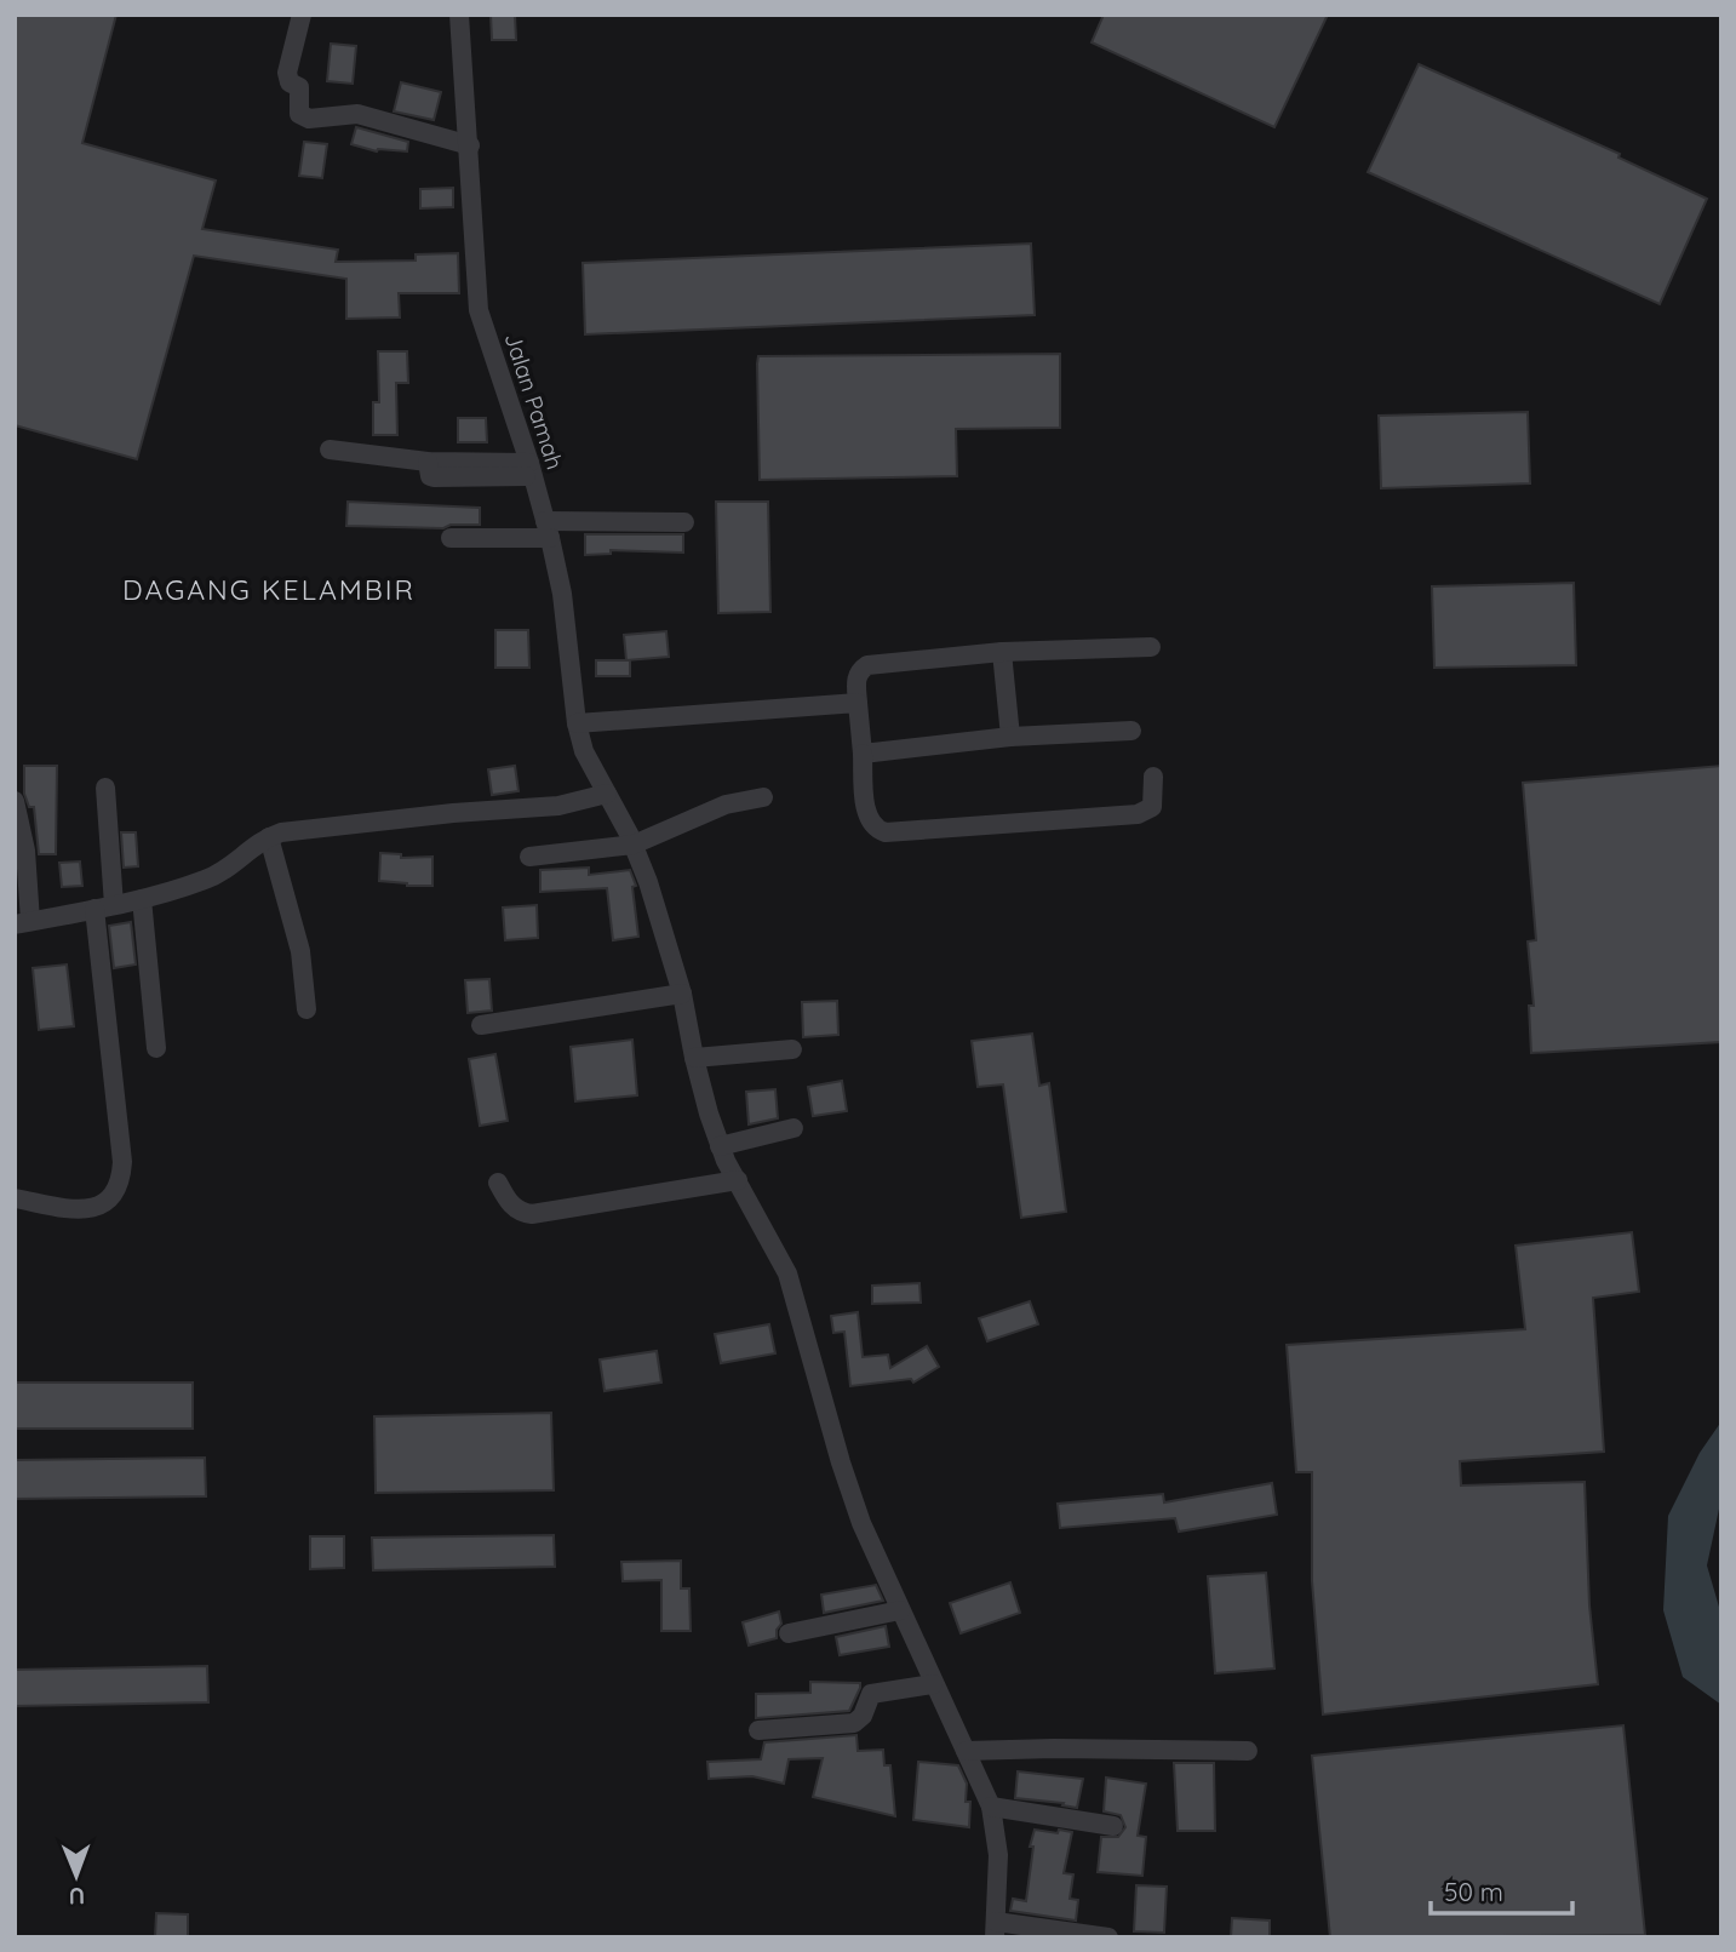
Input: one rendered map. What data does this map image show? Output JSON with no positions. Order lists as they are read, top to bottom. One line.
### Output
{"streets":{"street":["Jalan Pamah"]},"districts":["DAGANG KELAMBIR"],"scale_bar":"50 m","north":"bottom"}
